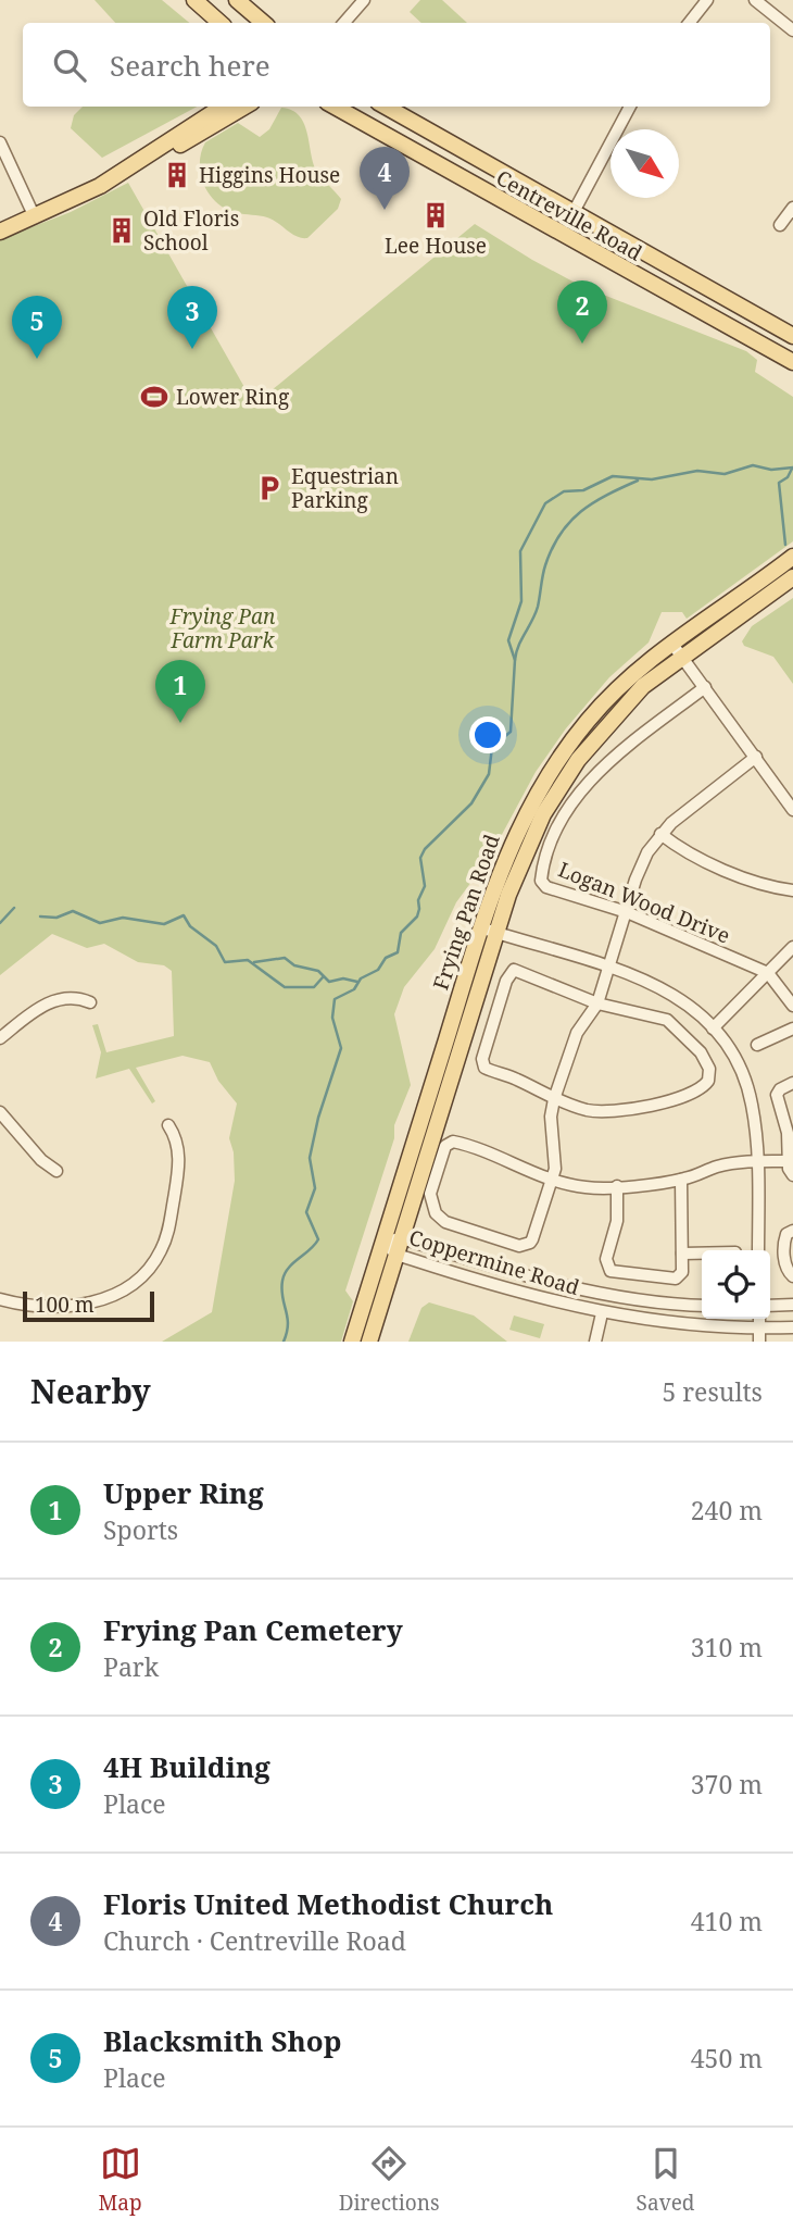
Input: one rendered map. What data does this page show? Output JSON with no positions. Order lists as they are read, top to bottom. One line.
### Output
{"streets":{"main road":["Centreville Road","Frying Pan Road"],"street":["Logan Wood Drive","Coppermine Road"]},"crossings":[["Frying Pan Road","Coppermine Road"]],"parks":["Frying Pan Farm Park"],"places":{"building":["Higgins House","Lee House","Old Floris School"],"sports":["Lower Ring"],"parking":["Equestrian Parking"]},"scale_bar":"100 m","north":"bottom right","page":{"search":"Search here","pins":["4","2","3","5","1"],"scale":"100 m","heading":["Nearby","5 results"],"list":[{"mark":"1","name":"Upper Ring","note":"Sports","value":"240 m"},{"mark":"2","name":"Frying Pan Cemetery","note":"Park","value":"310 m"},{"mark":"3","name":"4H Building","note":"Place","value":"370 m"},{"mark":"4","name":"Floris United Methodist Church","note":"Church · Centreville Road","value":"410 m"},{"mark":"5","name":"Blacksmith Shop","note":"Place","value":"450 m"}],"nav":["Map","Directions","Saved"]}}
